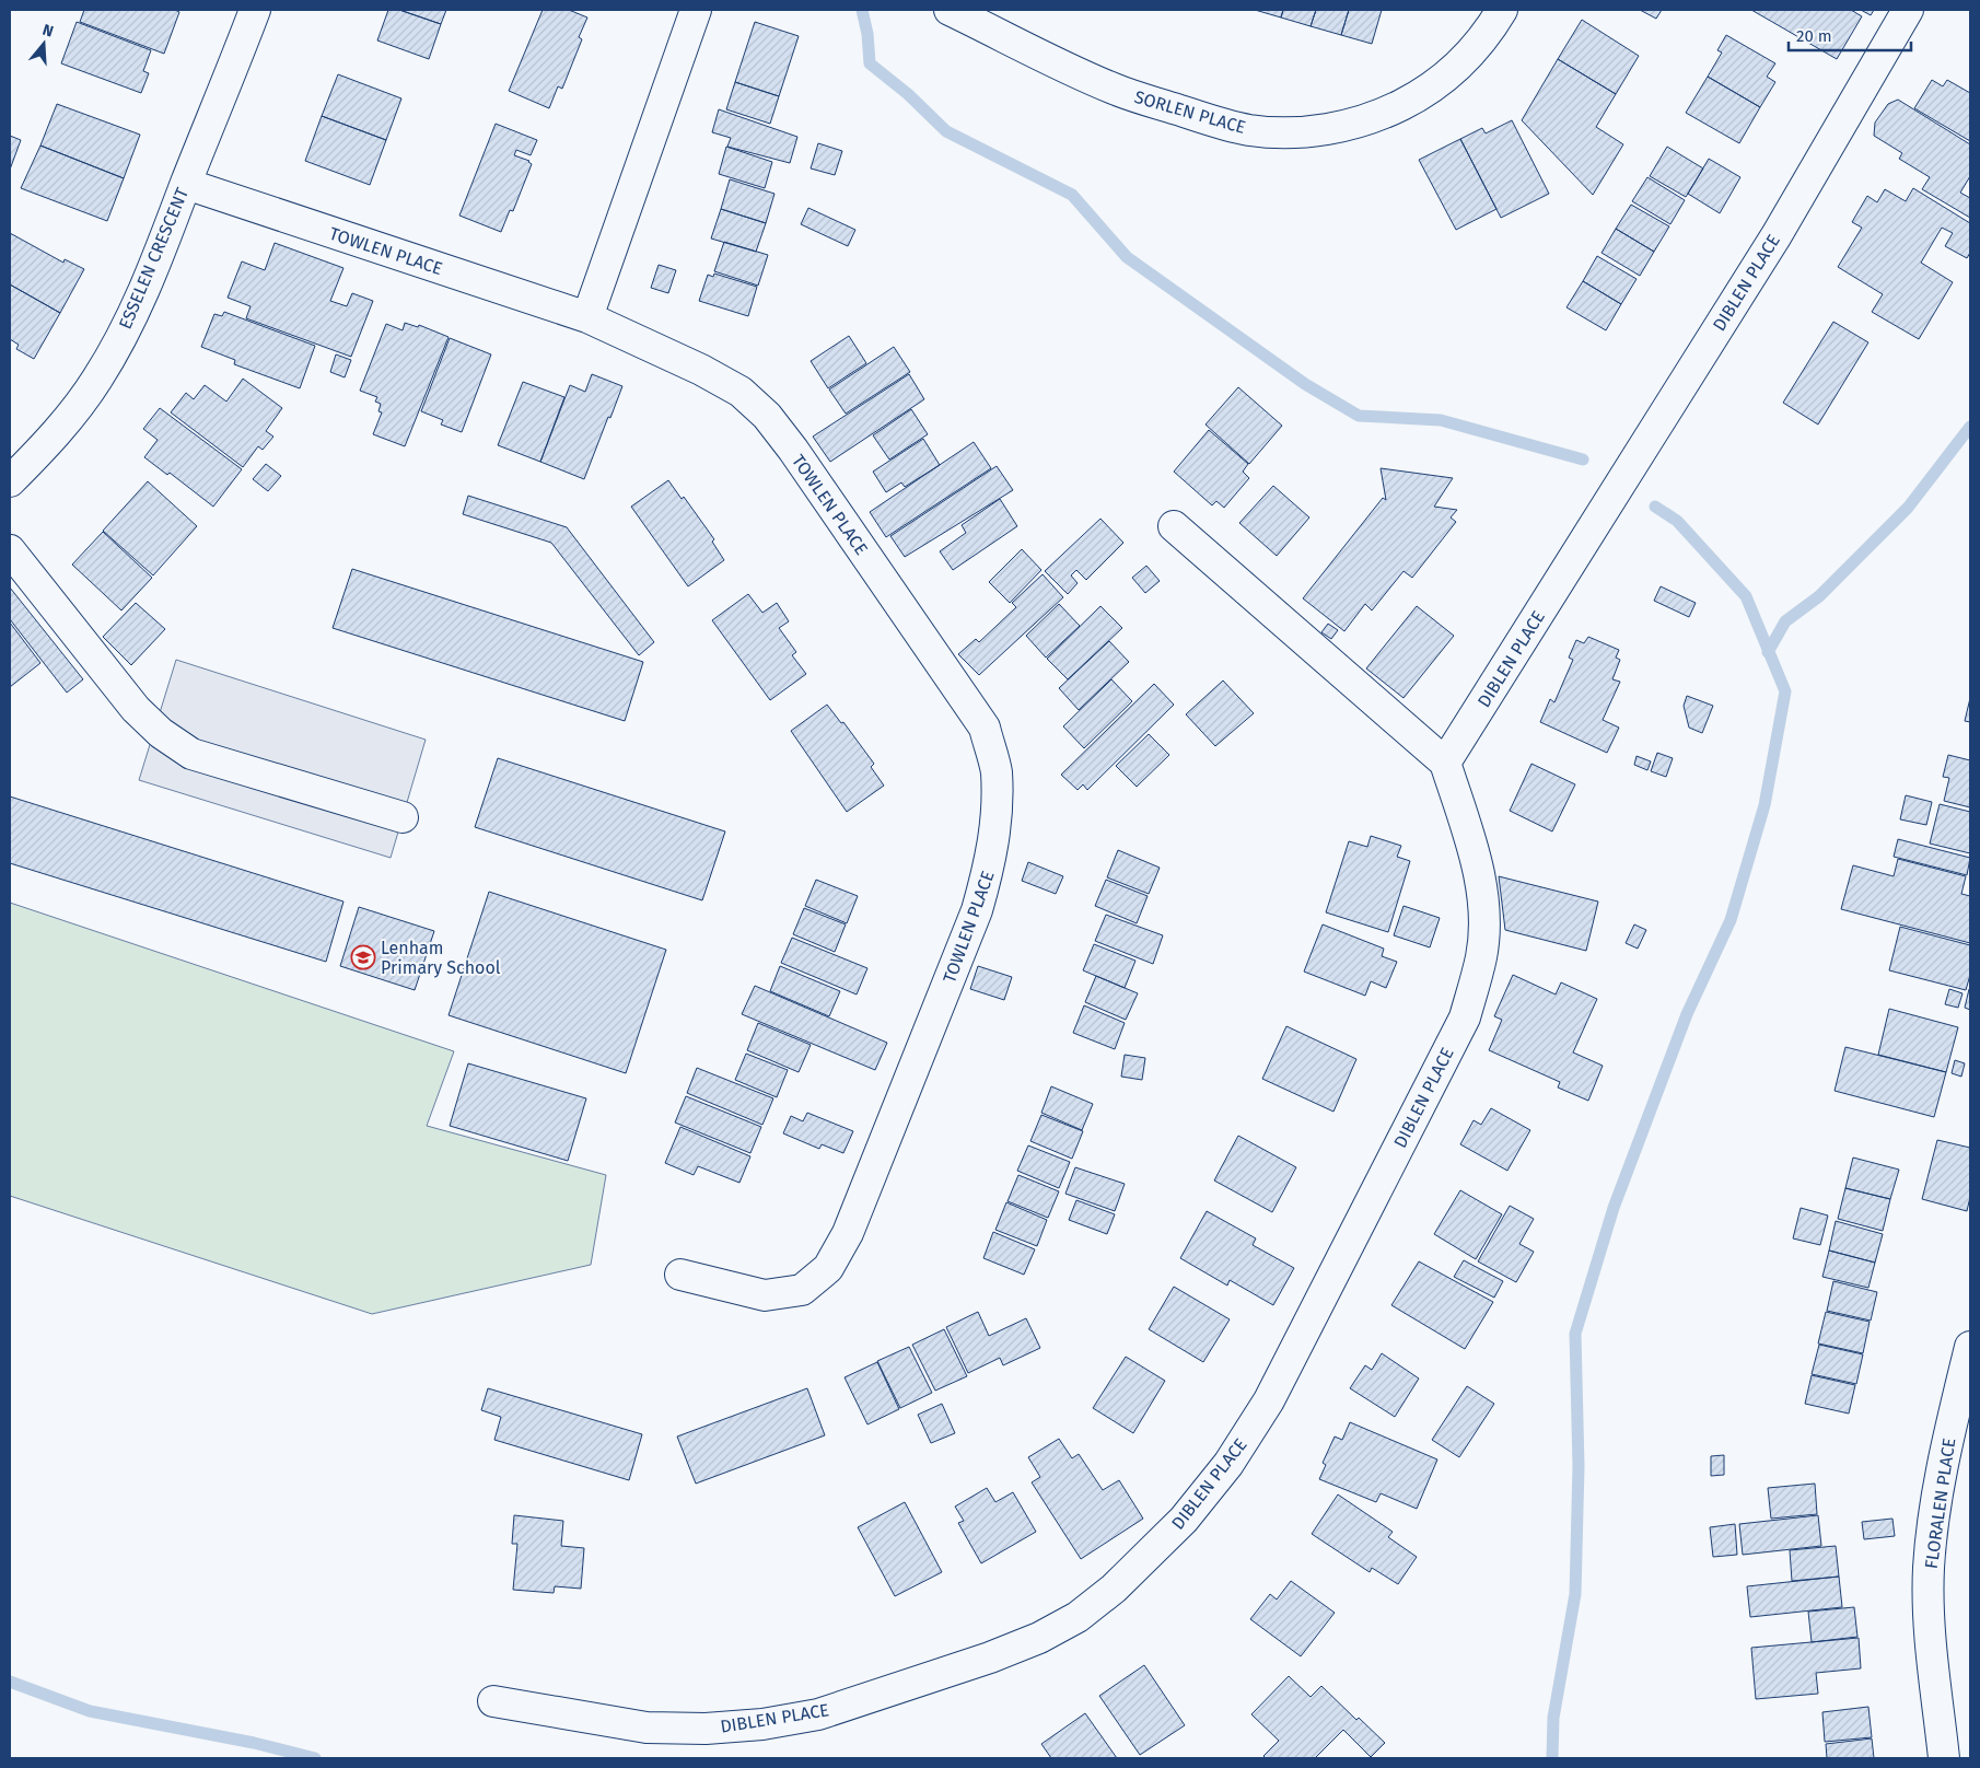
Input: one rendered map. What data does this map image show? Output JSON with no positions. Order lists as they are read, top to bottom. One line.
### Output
{"streets":{"street":["SORLEN PLACE","TOWLEN PLACE","ESSELEN CRESCENT","DIBLEN PLACE","FLORALEN PLACE"]},"crossings":[["TOWLEN PLACE","ESSELEN CRESCENT"]],"places":{"school or university":["Lenham Primary School"]},"scale_bar":"20 m","north":"top"}
